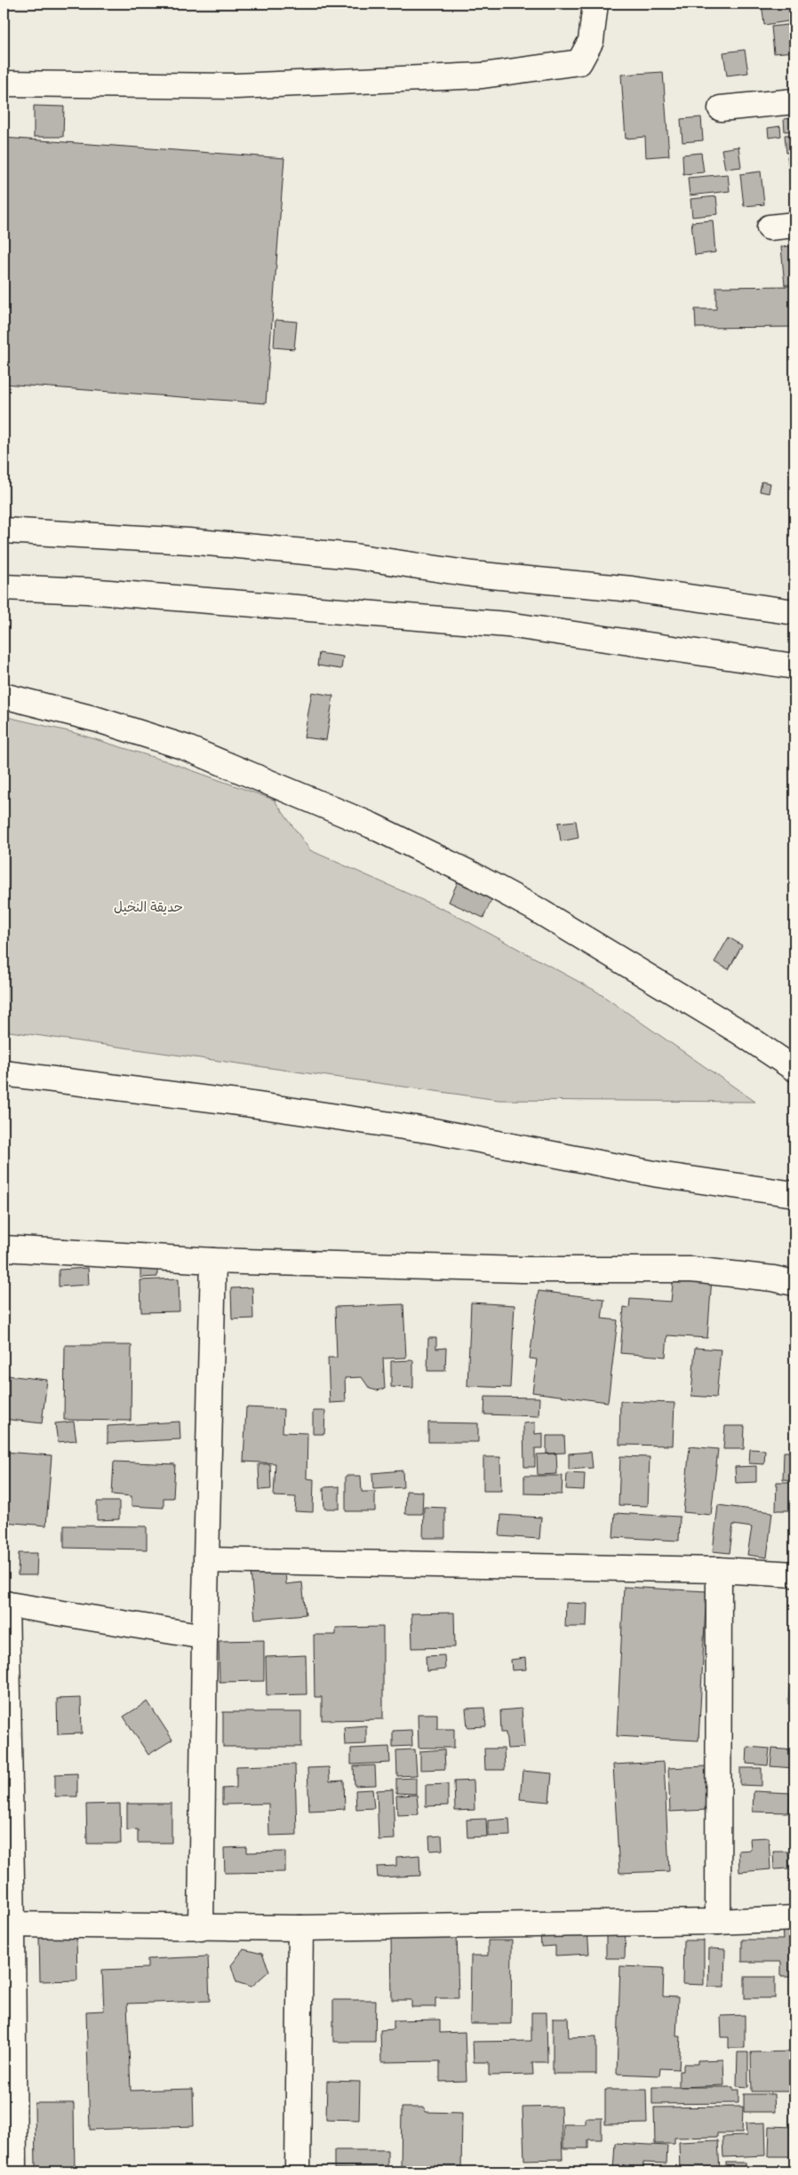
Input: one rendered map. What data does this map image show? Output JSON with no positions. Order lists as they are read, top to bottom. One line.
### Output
{"parks":["حديقة النخيل"]}
